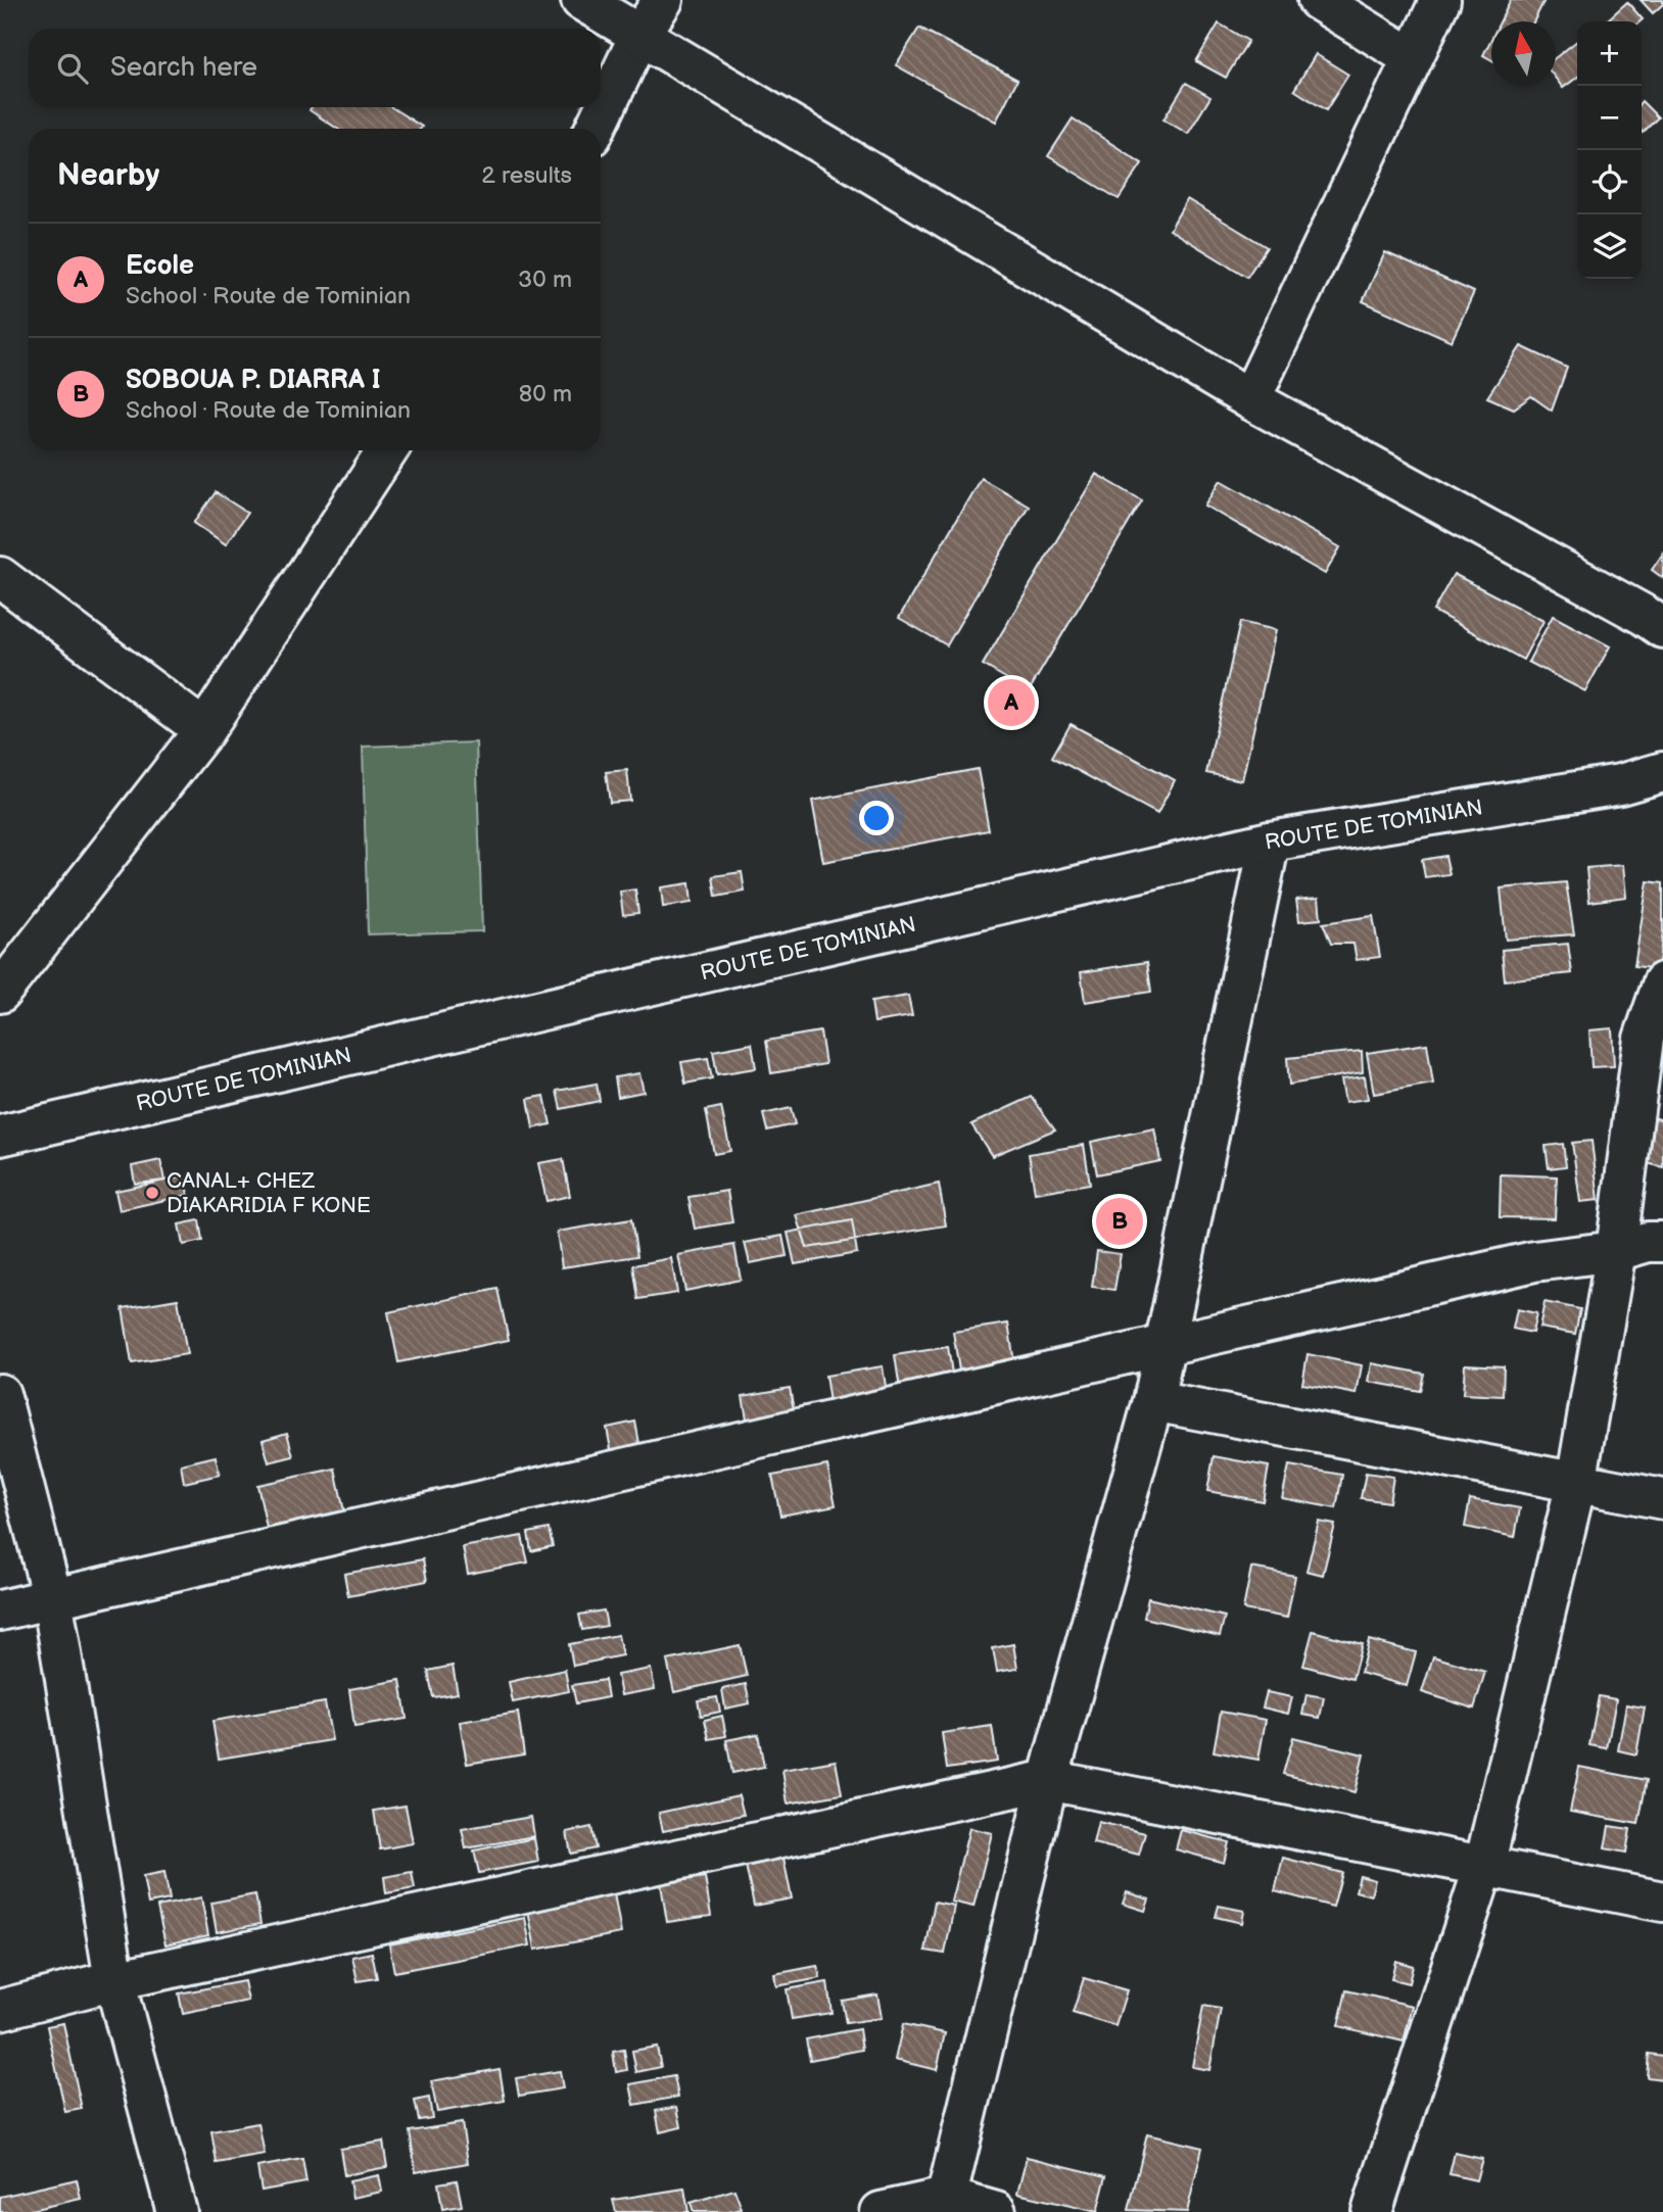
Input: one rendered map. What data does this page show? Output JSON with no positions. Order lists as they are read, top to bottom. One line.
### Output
{"streets":{"street":["ROUTE DE TOMINIAN"]},"places":["CANAL+ CHEZ DIAKARIDIA F KONE"],"north":"top","page":{"map_buttons":["+","−"],"search":"Search here","heading":["Nearby","2 results"],"list":[{"mark":"A","name":"Ecole","note":"School · Route de Tominian","value":"30 m"},{"mark":"B","name":"SOBOUA P. DIARRA I","note":"School · Route de Tominian","value":"80 m"}],"pins":["A","B"]}}
